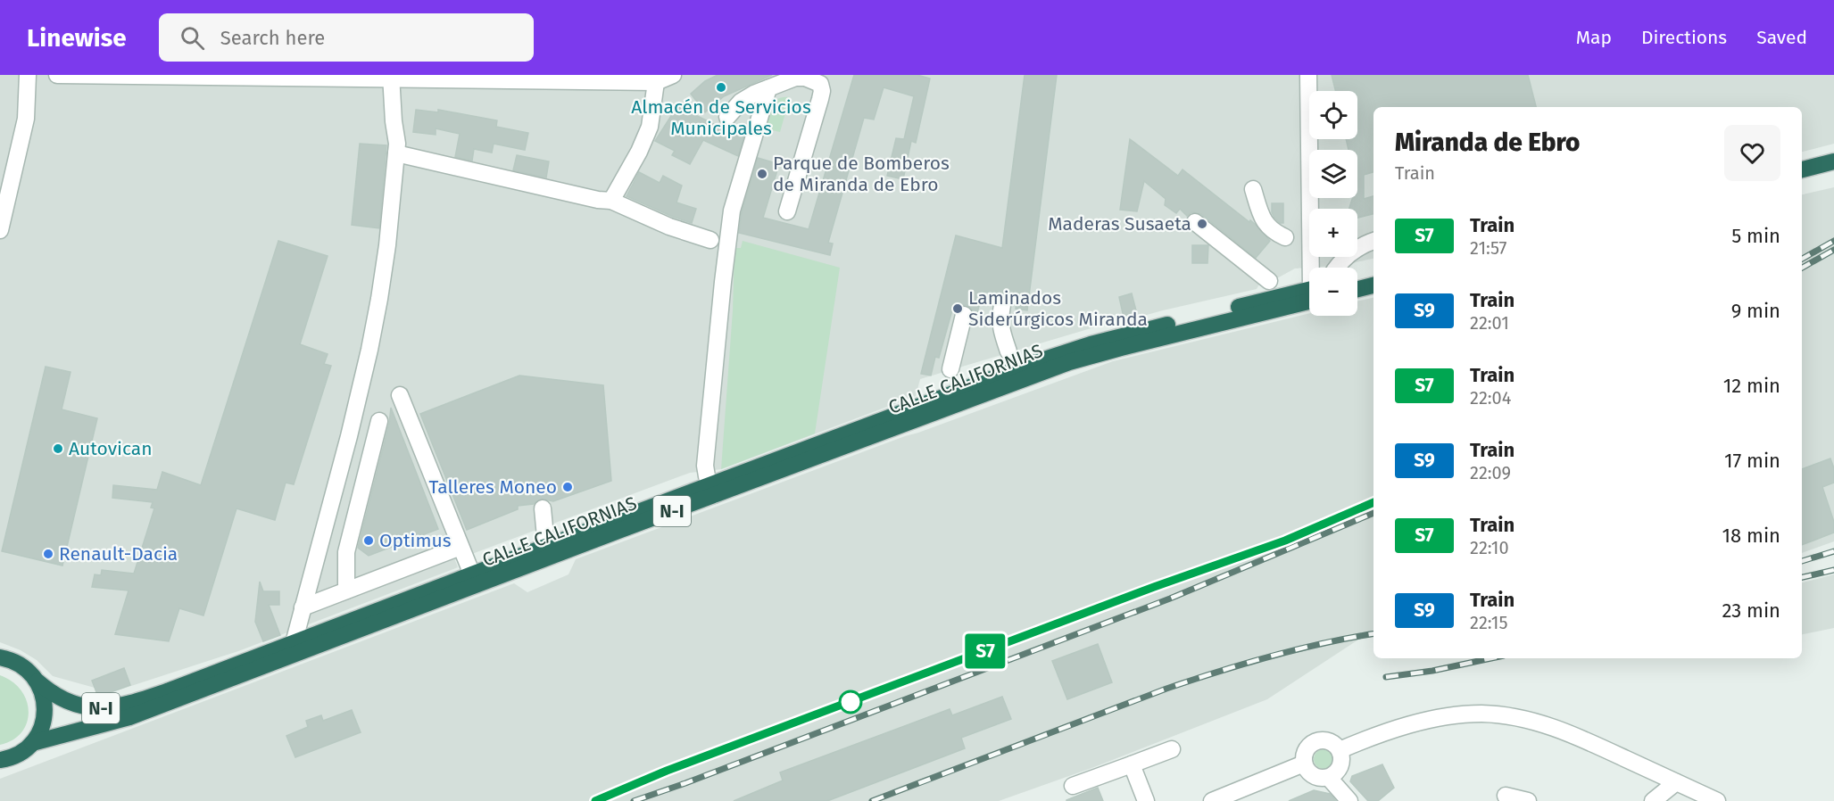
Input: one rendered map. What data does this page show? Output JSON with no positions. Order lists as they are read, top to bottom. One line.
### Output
{"streets":{"highway":["CALLE CALIFORNIAS","N-I"]},"crossings":[["CALLE CALIFORNIAS","N-I"]],"places":["Almacén de Servicios Municipales","Parque de Bomberos de Miranda de Ebro","Maderas Susaeta","Laminados Siderúrgicos Miranda","Autovican","Talleres Moneo","Optimus","Renault-Dacia"],"page":{"header":"Linewise","search":"Search here","nav":["Map","Directions","Saved"],"on_map":"S7","map_buttons":["+","−"],"heading":["Miranda de Ebro","Train"],"list":[{"mark":"S7","name":"Train","note":"21:57","value":"5 min"},{"mark":"S9","name":"Train","note":"22:01","value":"9 min"},{"mark":"S7","name":"Train","note":"22:04","value":"12 min"},{"mark":"S9","name":"Train","note":"22:09","value":"17 min"},{"mark":"S7","name":"Train","note":"22:10","value":"18 min"},{"mark":"S9","name":"Train","note":"22:15","value":"23 min"}]}}
